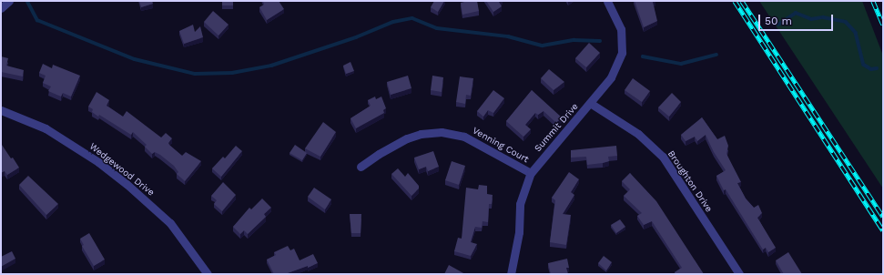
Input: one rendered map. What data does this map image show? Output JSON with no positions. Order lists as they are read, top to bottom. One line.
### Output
{"streets":{"street":["Summit Drive","Venning Court","Wedgewood Drive","Broughton Drive"]},"crossings":[["Summit Drive","Venning Court"],["Summit Drive","Broughton Drive"]],"scale_bar":"50 m"}
